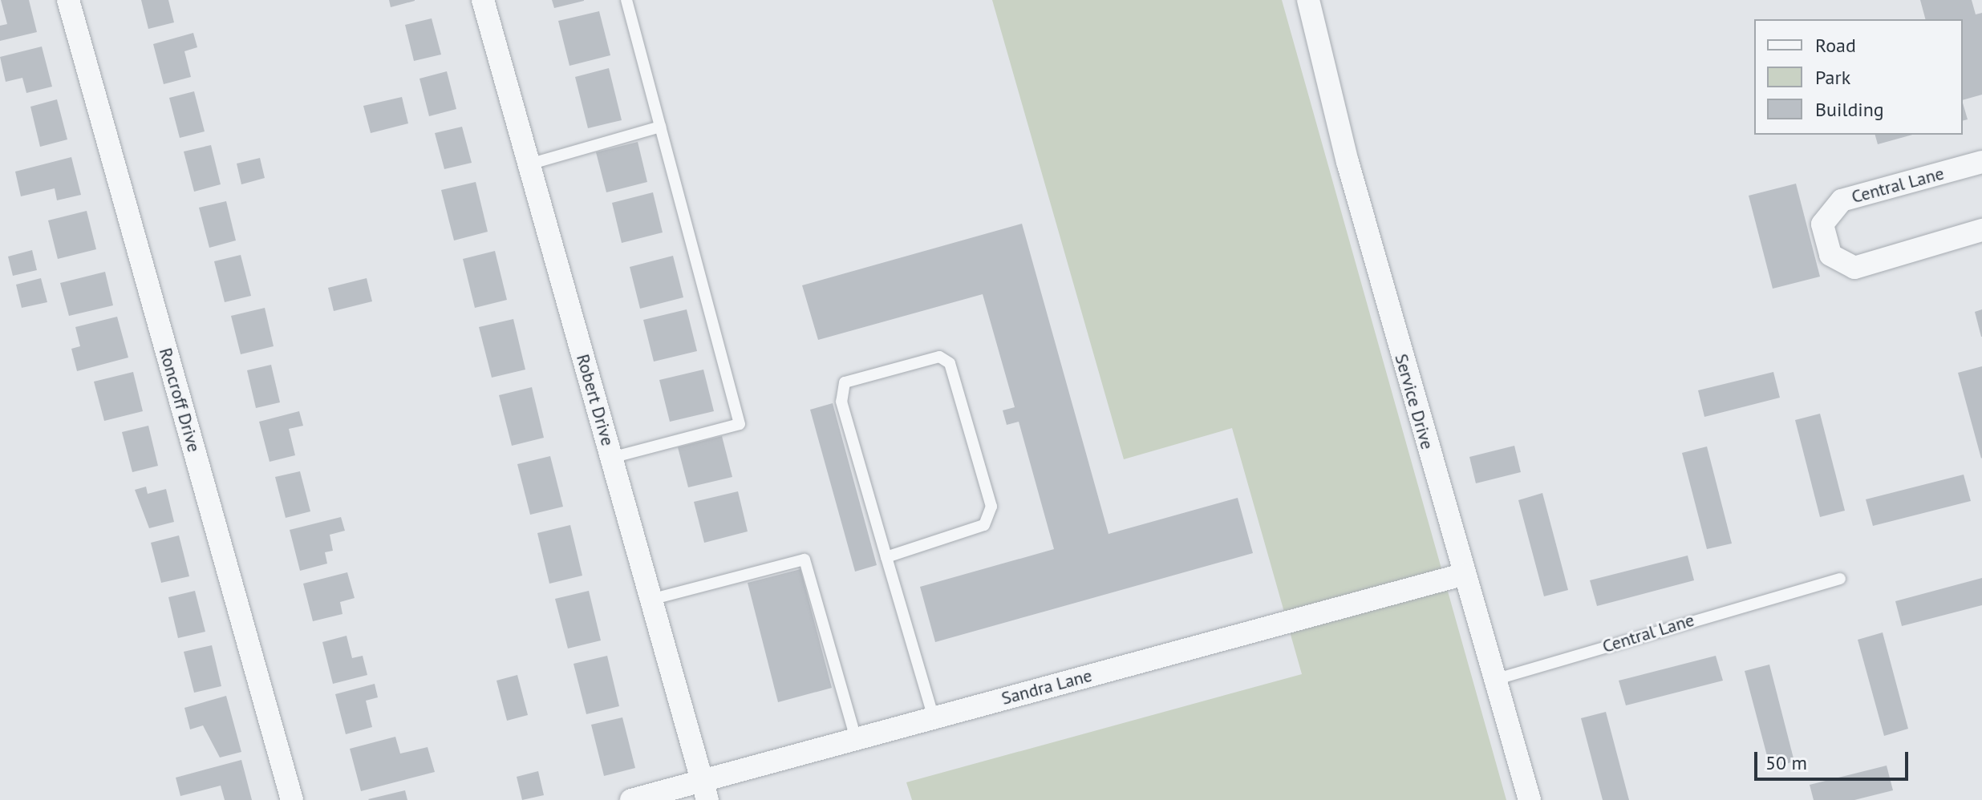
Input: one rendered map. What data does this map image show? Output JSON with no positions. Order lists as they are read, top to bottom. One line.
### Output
{"streets":{"street":["Central Lane","Roncroff Drive","Robert Drive","Service Drive","Sandra Lane"]},"crossings":[["Central Lane","Service Drive"],["Robert Drive","Sandra Lane"],["Service Drive","Sandra Lane"]],"legend":["Road","Park","Building"],"scale_bar":"50 m"}
